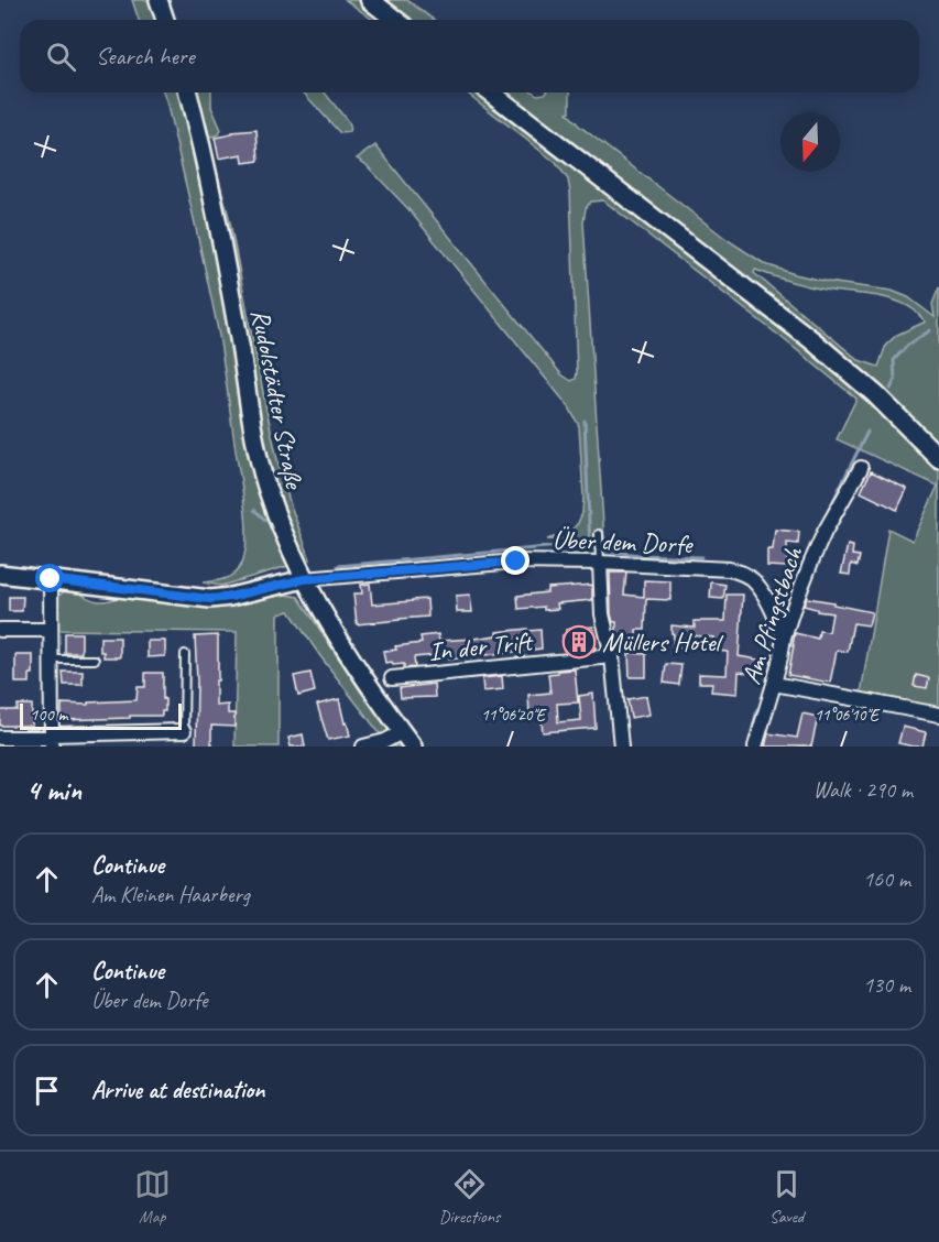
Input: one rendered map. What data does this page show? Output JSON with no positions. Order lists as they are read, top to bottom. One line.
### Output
{"streets":{"street":["Rudolstädter Straße","Über dem Dorfe","Am Pfingstbach","In der Trift"]},"crossings":[["Rudolstädter Straße","Über dem Dorfe"],["Über dem Dorfe","Am Pfingstbach"]],"places":{"building":["Müllers Hotel"]},"scale_bar":"100 m","north":"bottom","page":{"search":"Search here","scale":"100 m","heading":["4 min","Walk · 290 m"],"list":[["Continue","Am Kleinen Haarberg","160 m"],["Continue","Über dem Dorfe","130 m"],"Arrive at destination"],"nav":["Map","Directions","Saved"]},"coordinates":["11°06'20\"E","11°06'10\"E"]}
